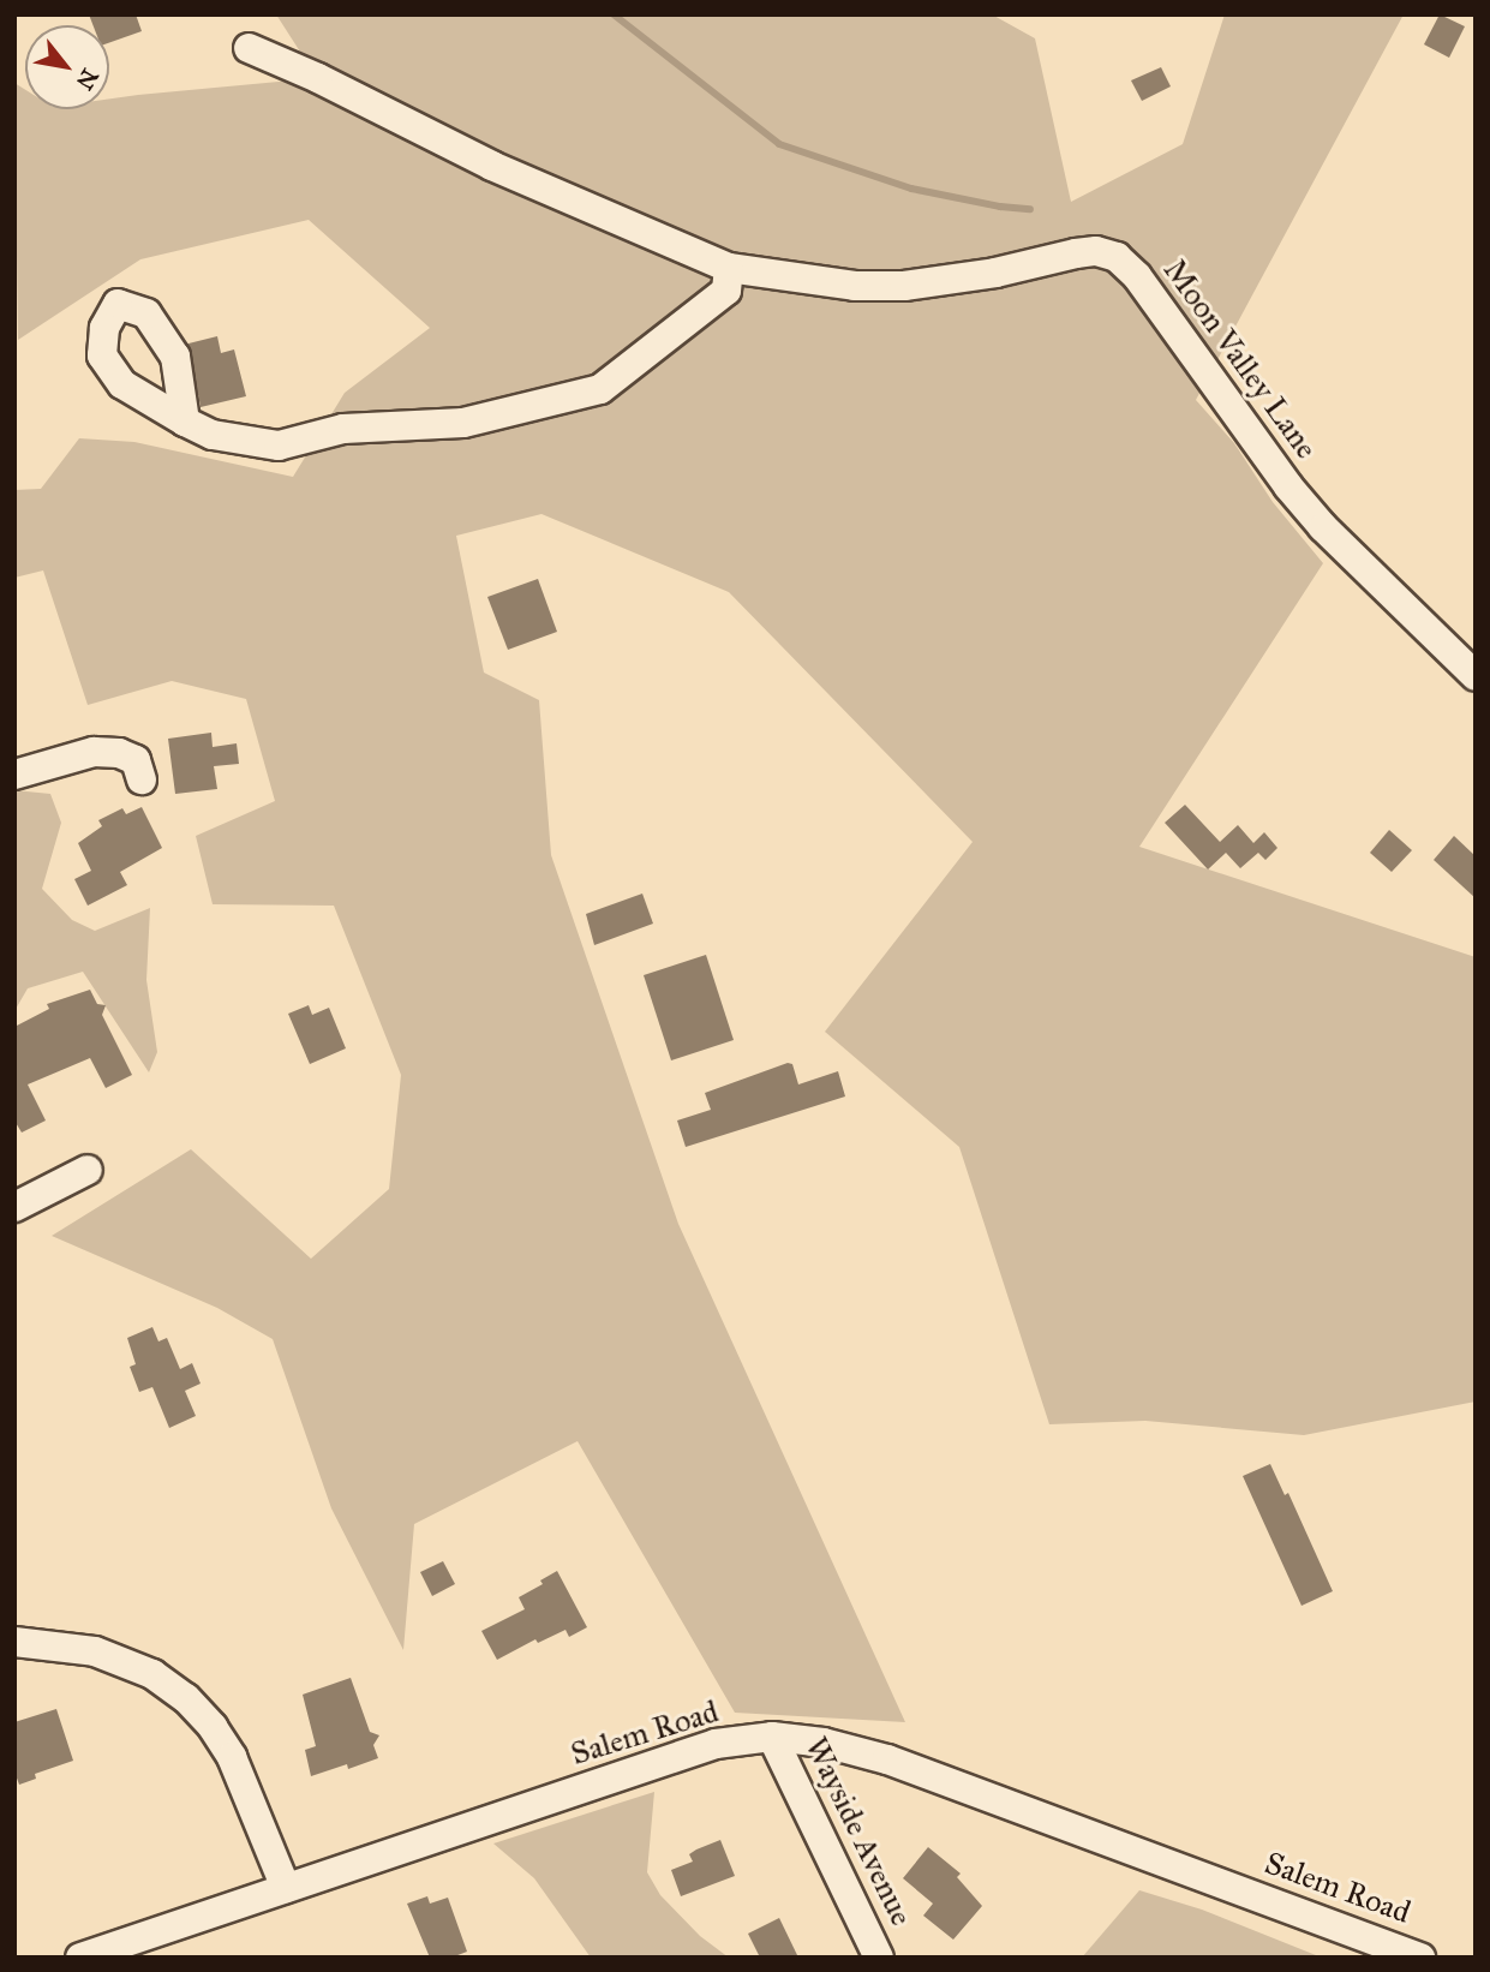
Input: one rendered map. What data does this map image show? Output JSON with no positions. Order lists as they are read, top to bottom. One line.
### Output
{"streets":{"street":["Moon Valley Lane","Salem Road","Wayside Avenue"]},"crossings":[["Salem Road","Wayside Avenue"]],"north":"bottom right"}
